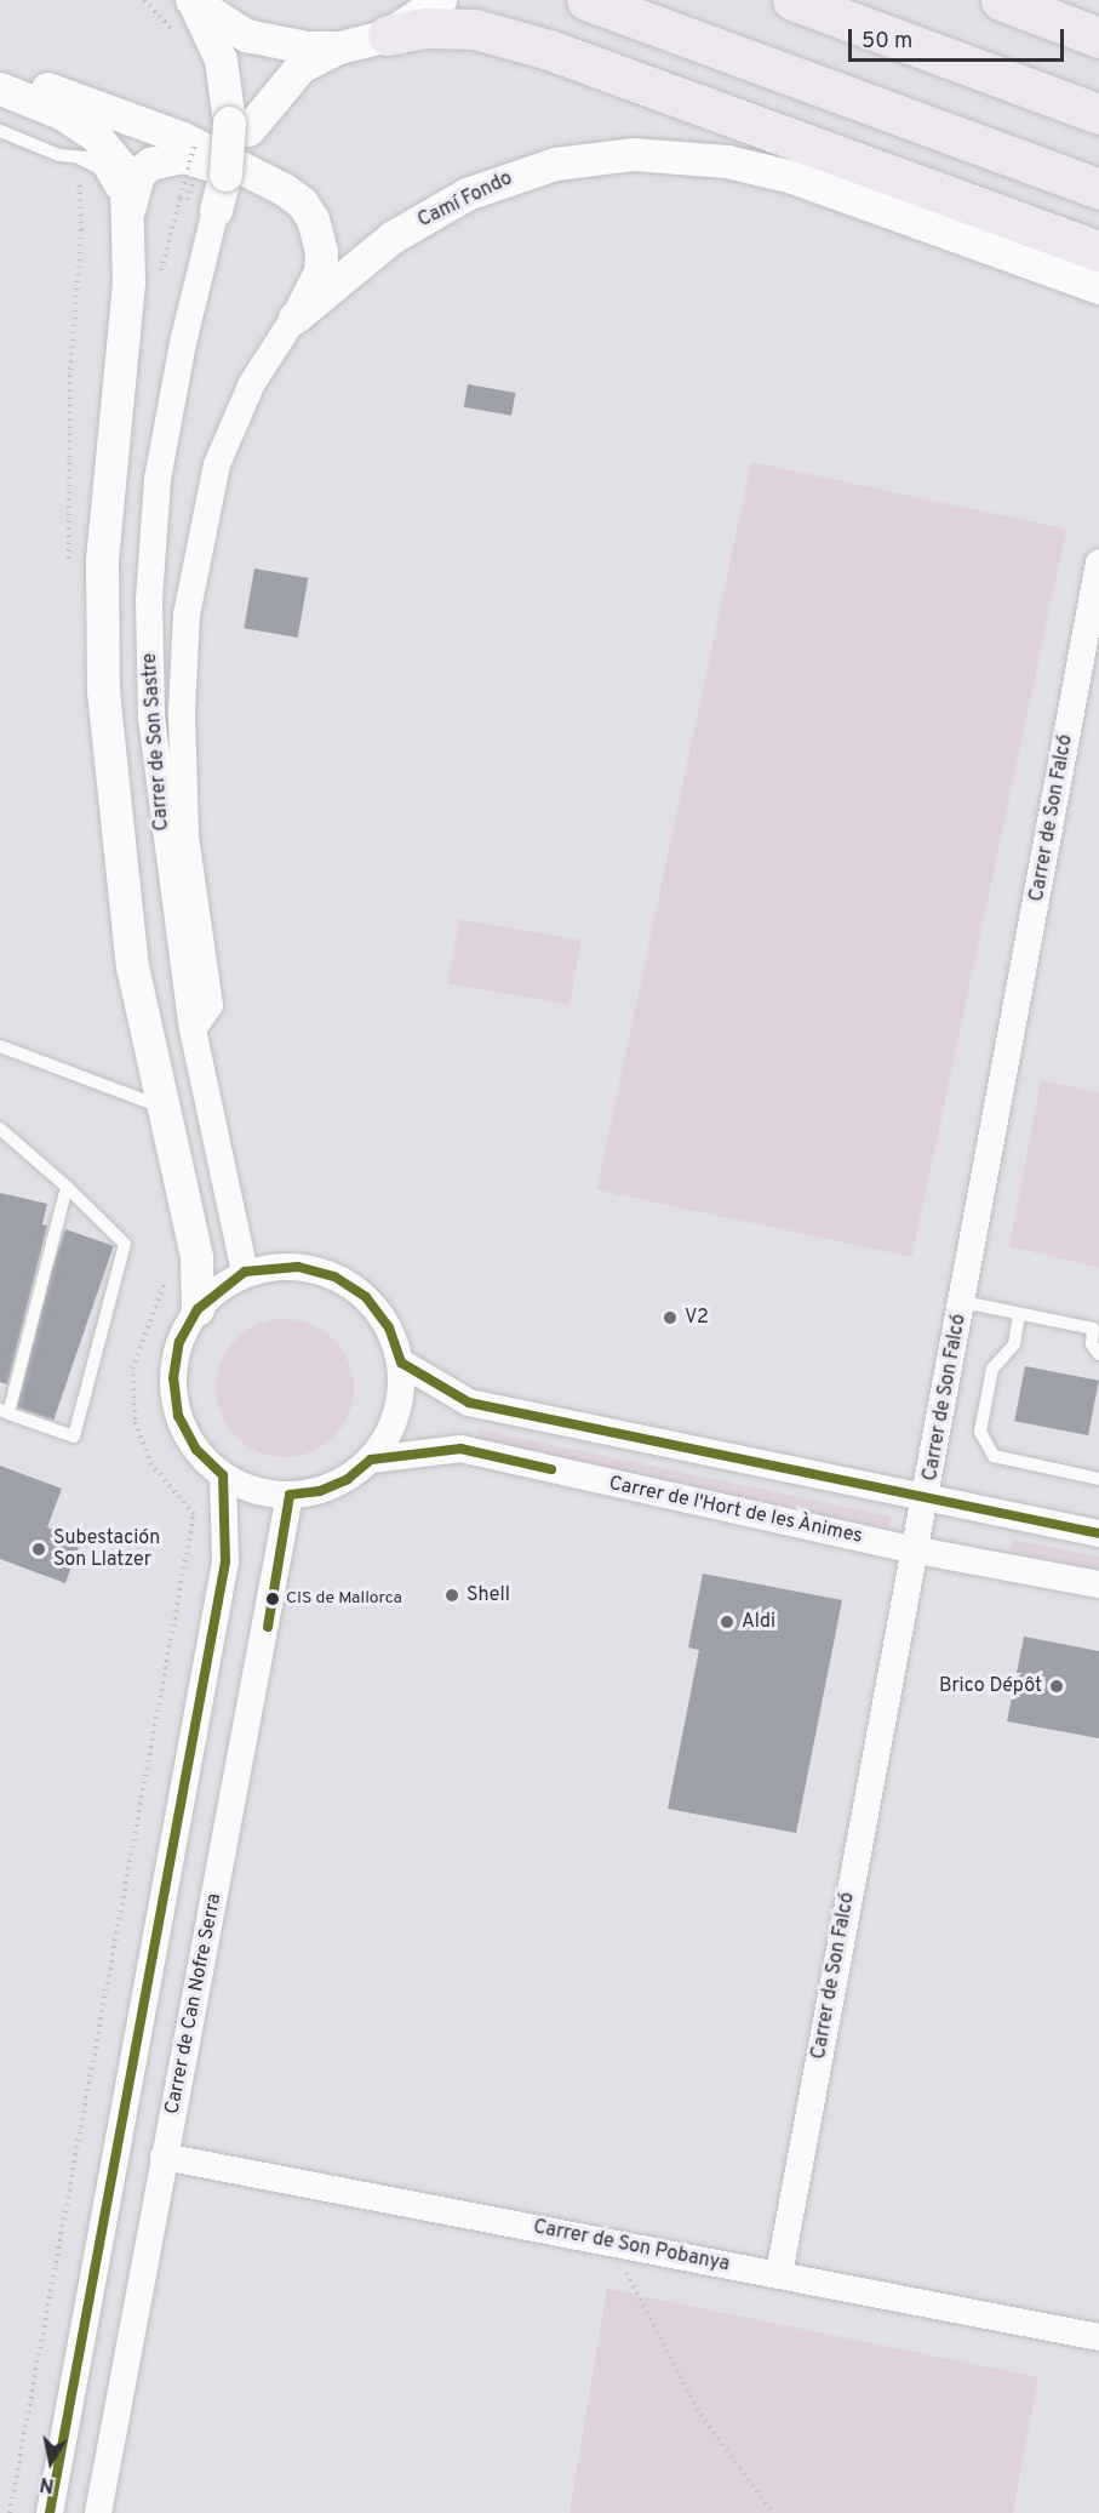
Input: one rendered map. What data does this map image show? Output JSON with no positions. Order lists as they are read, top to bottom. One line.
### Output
{"streets":{"street":["Camí Fondo","Carrer de Son Sastre","Carrer de Son Falcó","Carrer de l'Hort de les Ànimes","Carrer de Can Nofre Serra","Carrer de Son Pobanya"]},"crossings":[["Carrer de Son Sastre","Carrer de l'Hort de les Ànimes"],["Carrer de Son Sastre","Carrer de Can Nofre Serra"],["Carrer de Son Falcó","Carrer de l'Hort de les Ànimes"],["Carrer de Son Falcó","Carrer de Son Pobanya"],["Carrer de l'Hort de les Ànimes","Carrer de Can Nofre Serra"],["Carrer de Can Nofre Serra","Carrer de Son Pobanya"]],"places":["V2","Subestación Son Llatzer","Shell","CIS de Mallorca","Aldi","Brico Dépôt"],"scale_bar":"50 m","north":"bottom"}
